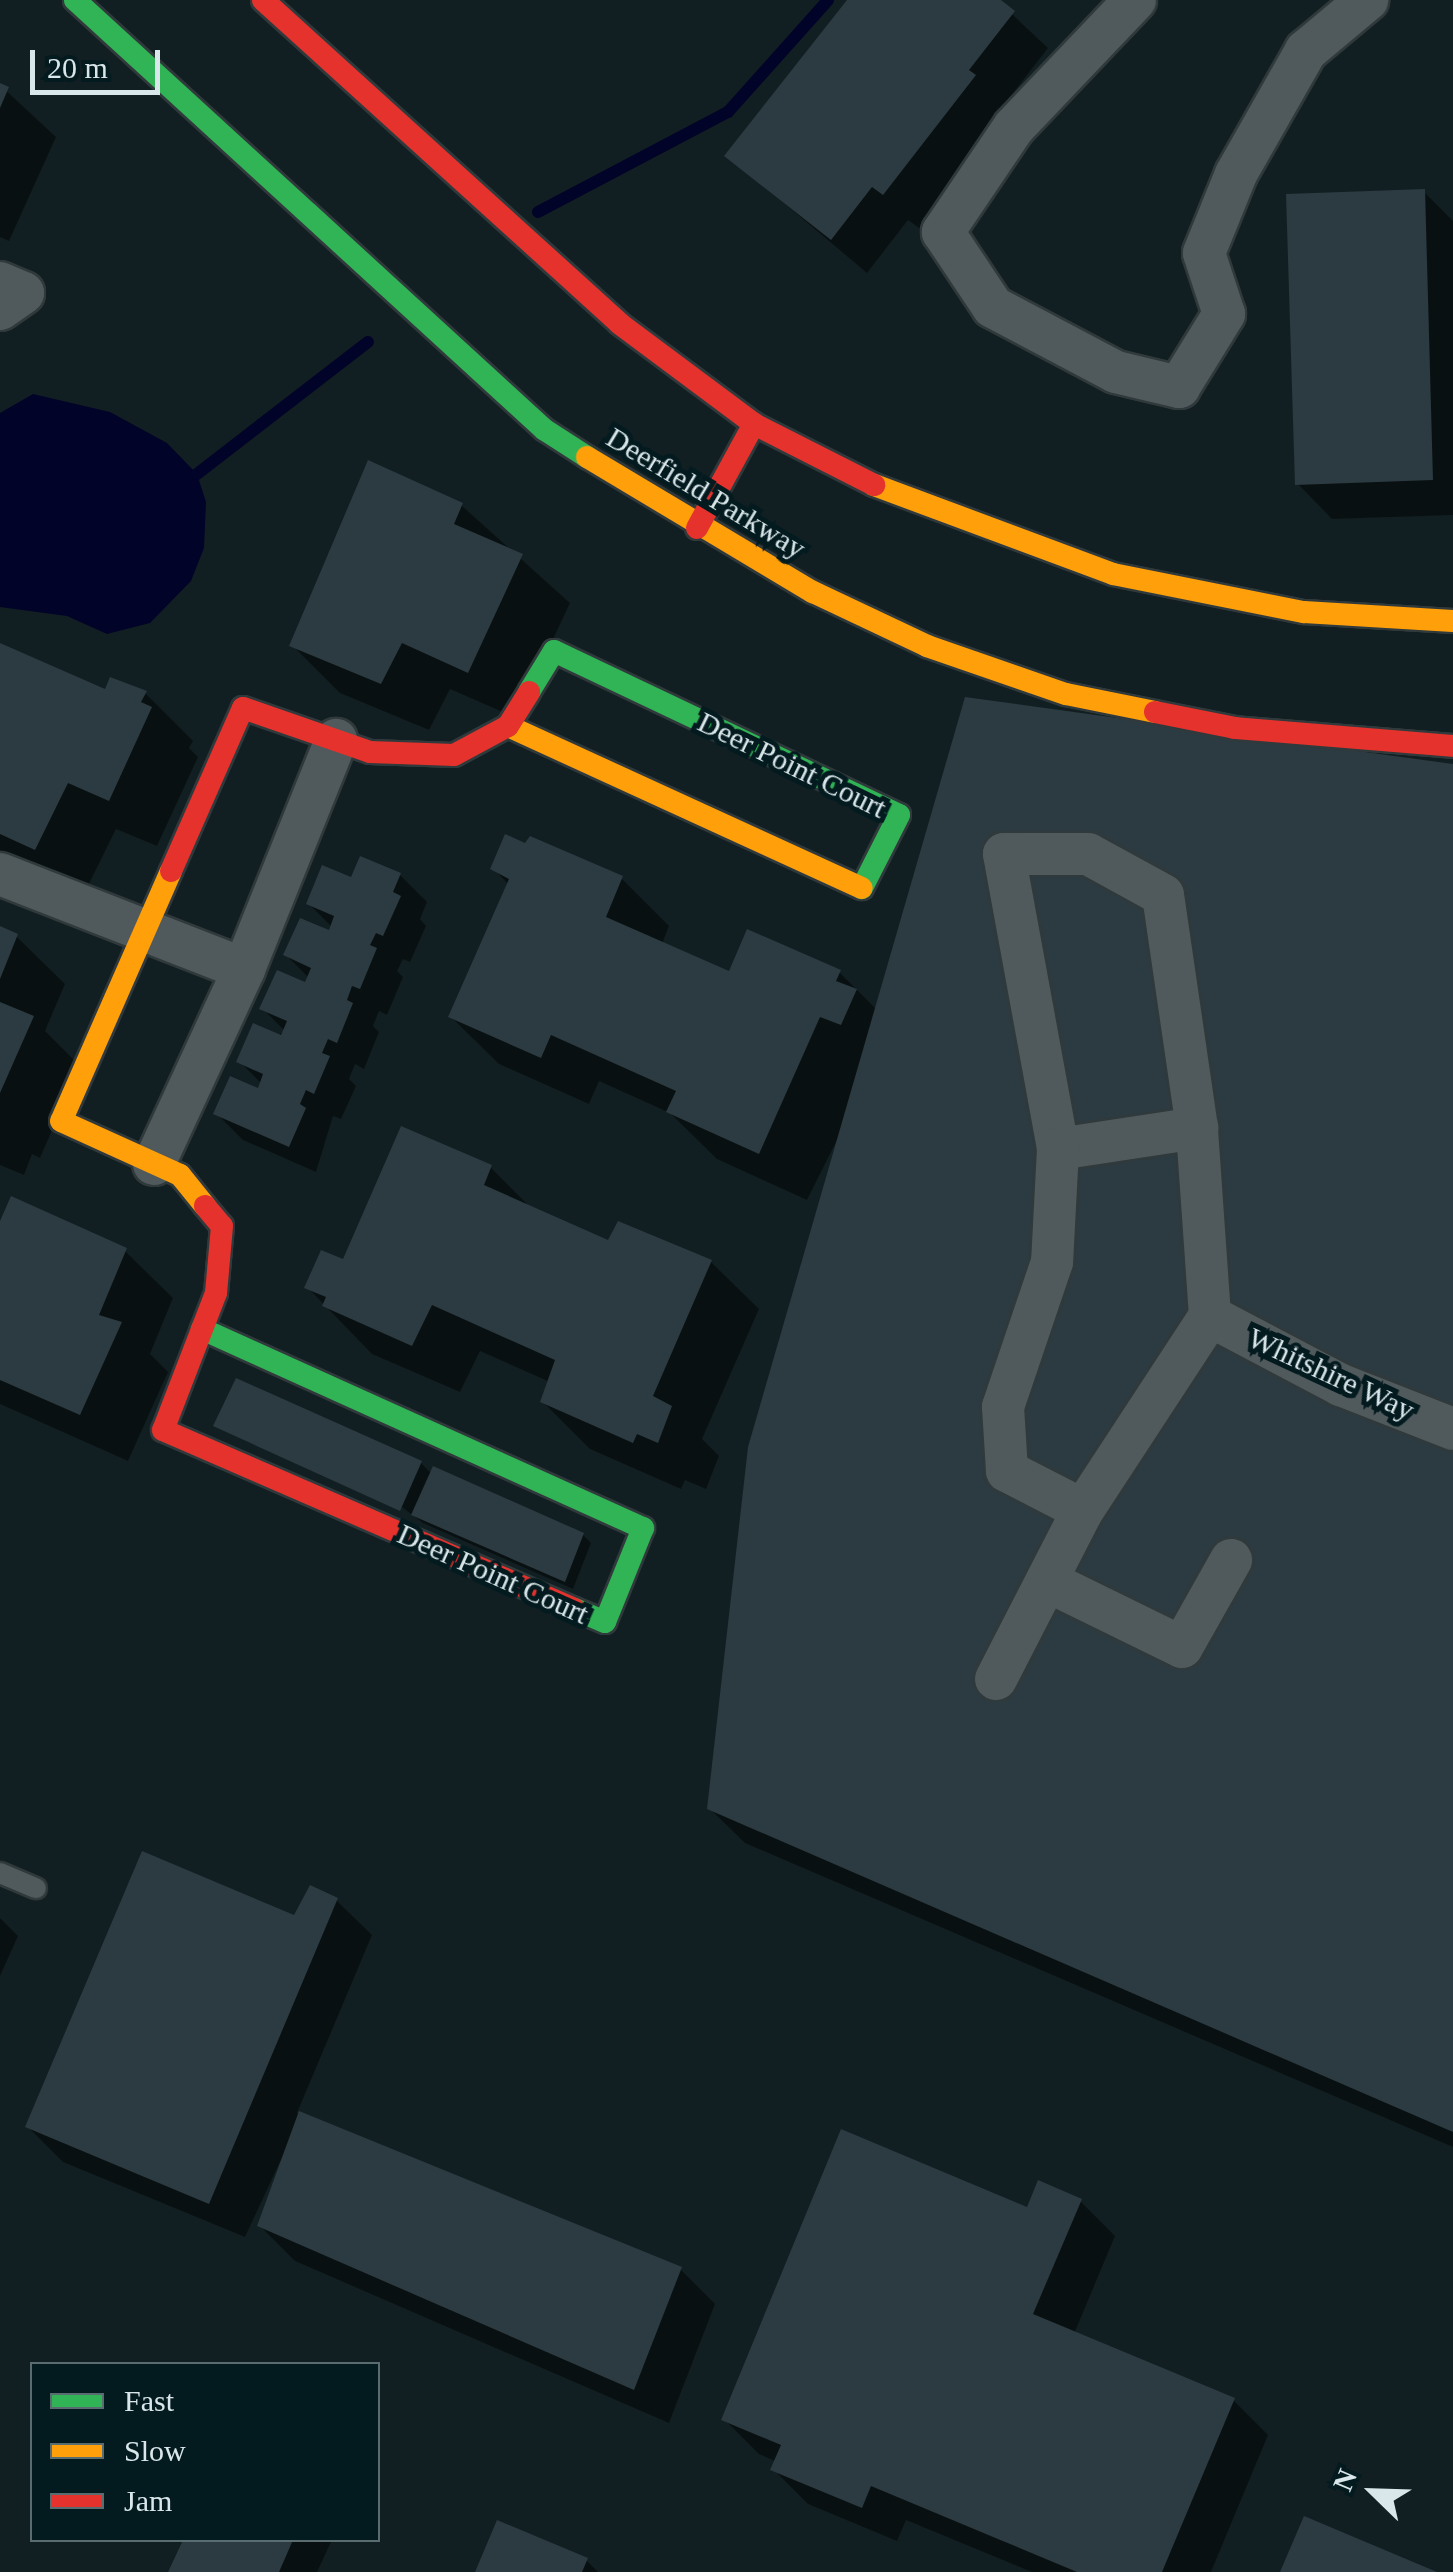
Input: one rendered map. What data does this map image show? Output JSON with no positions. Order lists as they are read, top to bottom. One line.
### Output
{"streets":{"street":["Deerfield Parkway","Deer Point Court","Whitshire Way"]},"legend":["Fast","Slow","Jam"],"scale_bar":"20 m","north":"top left"}
